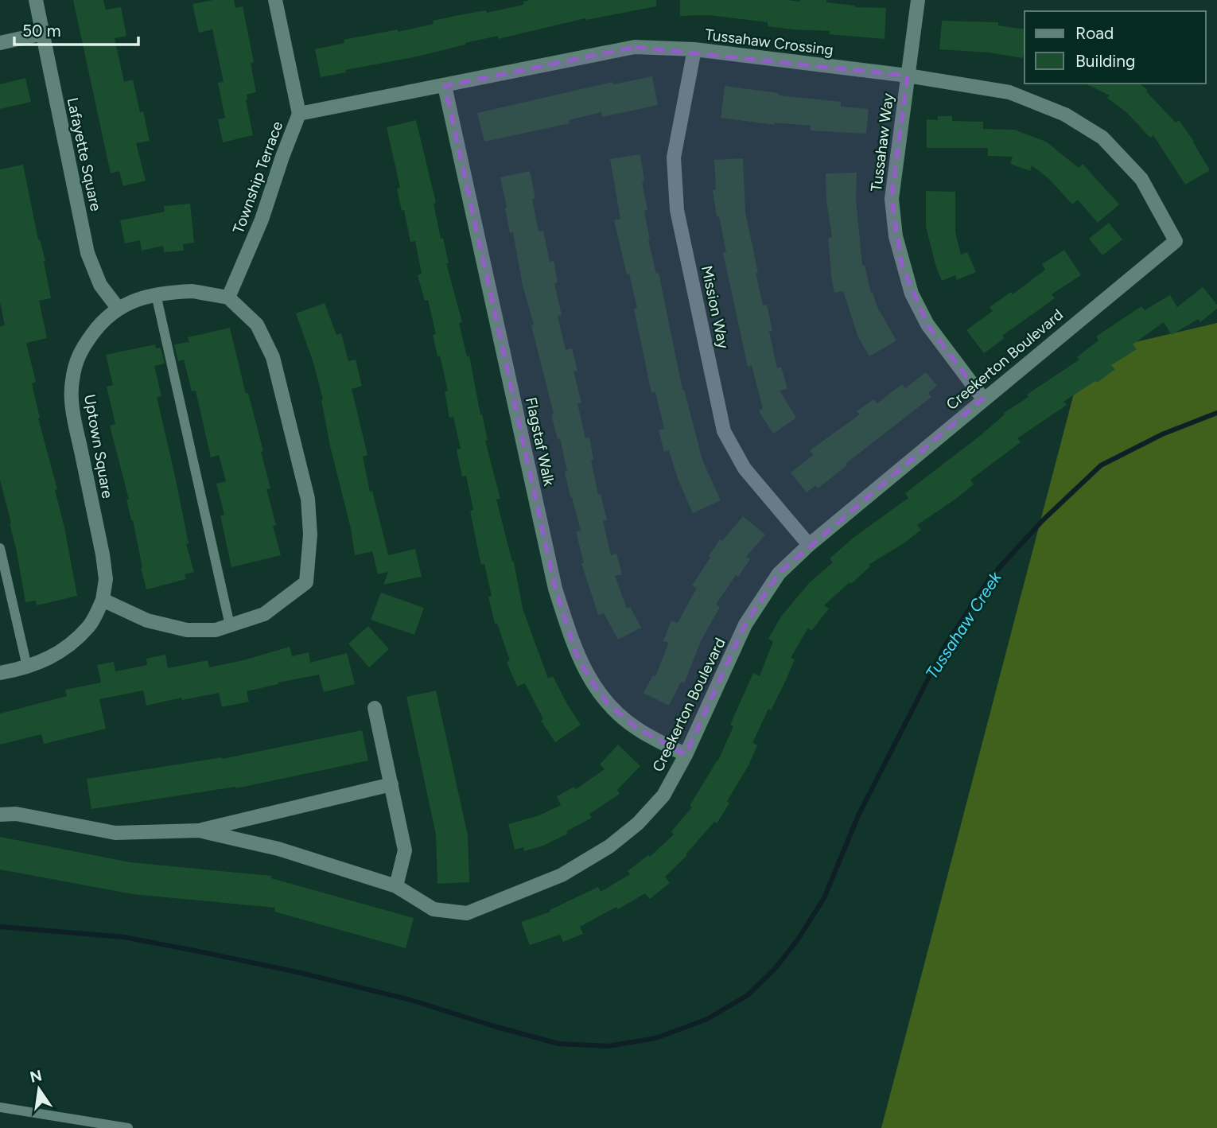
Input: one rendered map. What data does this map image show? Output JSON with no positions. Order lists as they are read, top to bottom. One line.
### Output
{"streets":{"street":["Tussahaw Crossing","Tussahaw Way","Lafayette Square","Township Terrace","Mission Way","Creekerton Boulevard","Flagstaf Walk","Uptown Square"]},"crossings":[["Tussahaw Crossing","Tussahaw Way"],["Tussahaw Crossing","Township Terrace"],["Tussahaw Crossing","Mission Way"],["Tussahaw Crossing","Creekerton Boulevard"],["Tussahaw Crossing","Flagstaf Walk"],["Tussahaw Way","Creekerton Boulevard"],["Lafayette Square","Uptown Square"],["Township Terrace","Uptown Square"],["Mission Way","Creekerton Boulevard"],["Creekerton Boulevard","Flagstaf Walk"]],"water":["Tussahaw Creek"],"legend":["Road","Building"],"scale_bar":"50 m","north":"top"}
